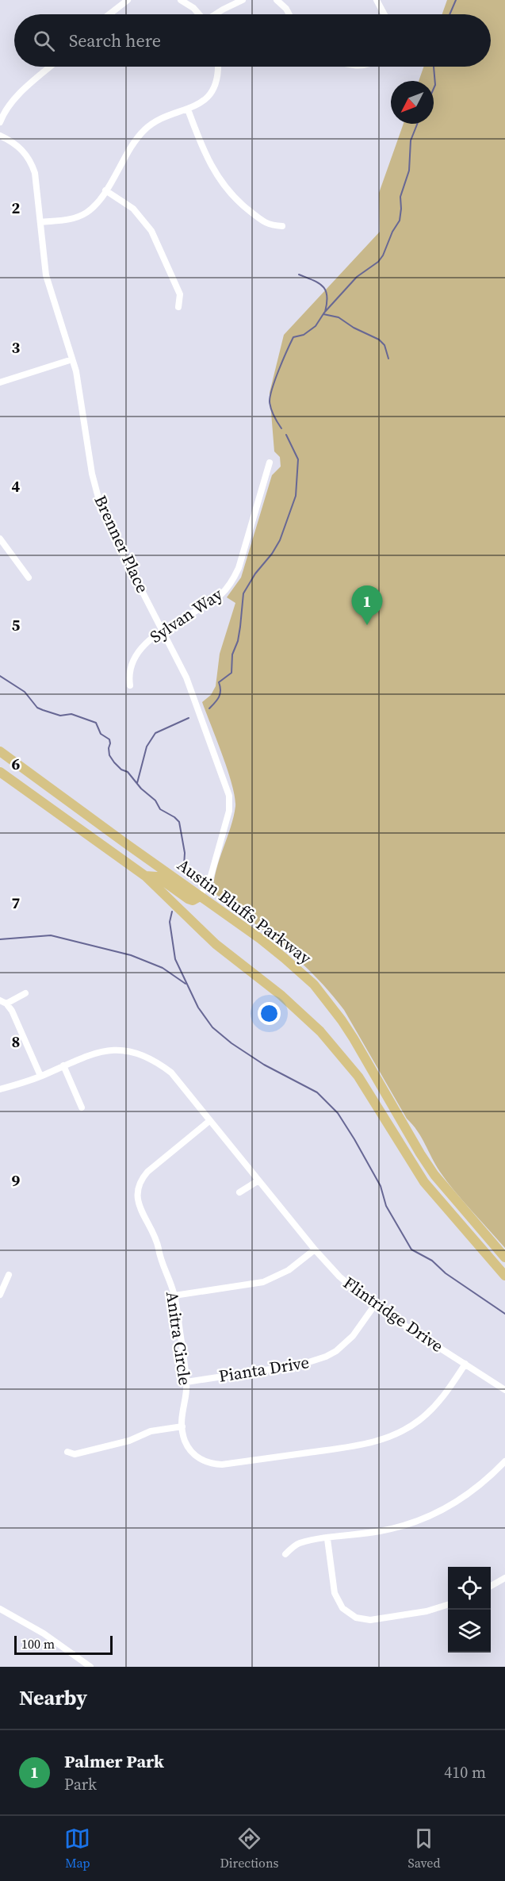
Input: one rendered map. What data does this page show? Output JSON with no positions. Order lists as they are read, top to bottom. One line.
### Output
{"streets":{"main road":["Austin Bluffs Parkway"],"street":["Brenner Place","Sylvan Way","Flintridge Drive","Anitra Circle","Pianta Drive"]},"crossings":[["Brenner Place","Sylvan Way"],["Brenner Place","Austin Bluffs Parkway"],["Flintridge Drive","Anitra Circle"],["Flintridge Drive","Pianta Drive"],["Anitra Circle","Pianta Drive"]],"scale_bar":"100 m","north":"bottom left","page":{"search":"Search here","pins":"1","scale":"100 m","heading":"Nearby","list":[{"mark":"1","name":"Palmer Park","note":"Park","value":"410 m"}],"nav":["Map","Directions","Saved"]},"grid":{"rows":["2","3","4","5","6","7","8","9"]}}
